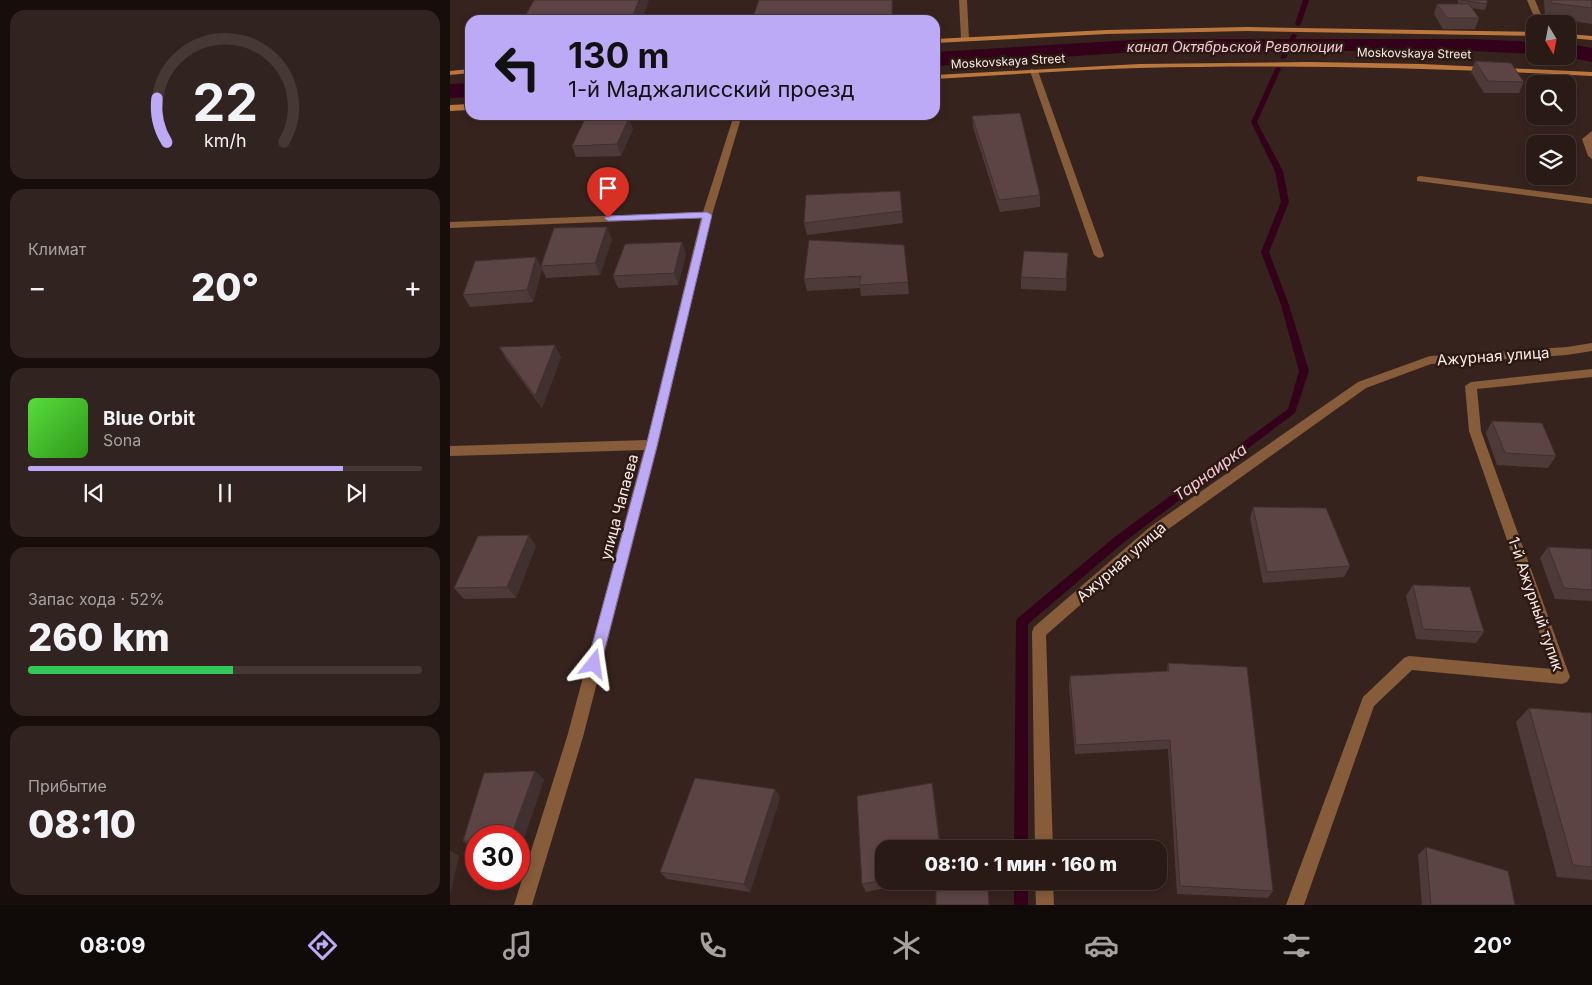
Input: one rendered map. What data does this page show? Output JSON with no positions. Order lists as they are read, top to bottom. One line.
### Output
{"streets":{"main road":["Moskovskaya Street"],"street":["Ажурная улица","улица Чапаева","1-й Ажурный тупик"]},"water":["канал Октябрьской Революции","Тарнаирка"],"north":"bottom","page":{"turn":["130 m","1-й Маджалисский проезд"],"tile":["Климат",["Запас хода · 52%","260 km"],["Прибытие","08:10"]],"heat":["−","20°","+"],"song":["Blue Orbit","Sona"],"limit":"30","trip":"08:10 · 1 мин · 160 m","tabs":["08:09","20°"],"gauge":["22","km/h"]}}
